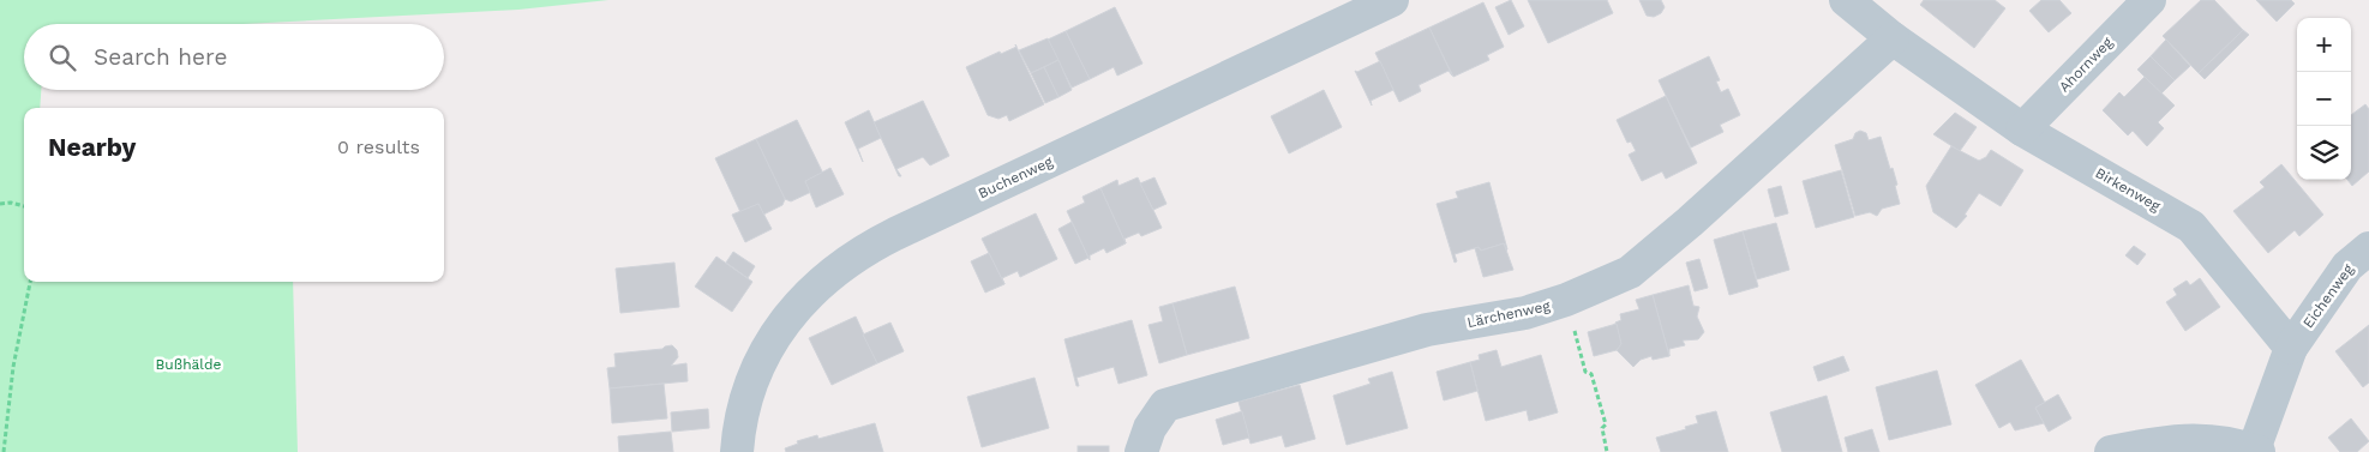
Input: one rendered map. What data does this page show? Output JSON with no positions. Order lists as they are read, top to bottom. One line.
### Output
{"streets":{"street":["Ahornweg","Buchenweg","Birkenweg","Eichenweg","Lärchenweg"]},"crossings":[["Ahornweg","Birkenweg"],["Birkenweg","Eichenweg"],["Birkenweg","Lärchenweg"]],"parks":["Bußhälde"],"page":{"map_buttons":["+","−"],"search":"Search here","heading":["Nearby","0 results"]}}
